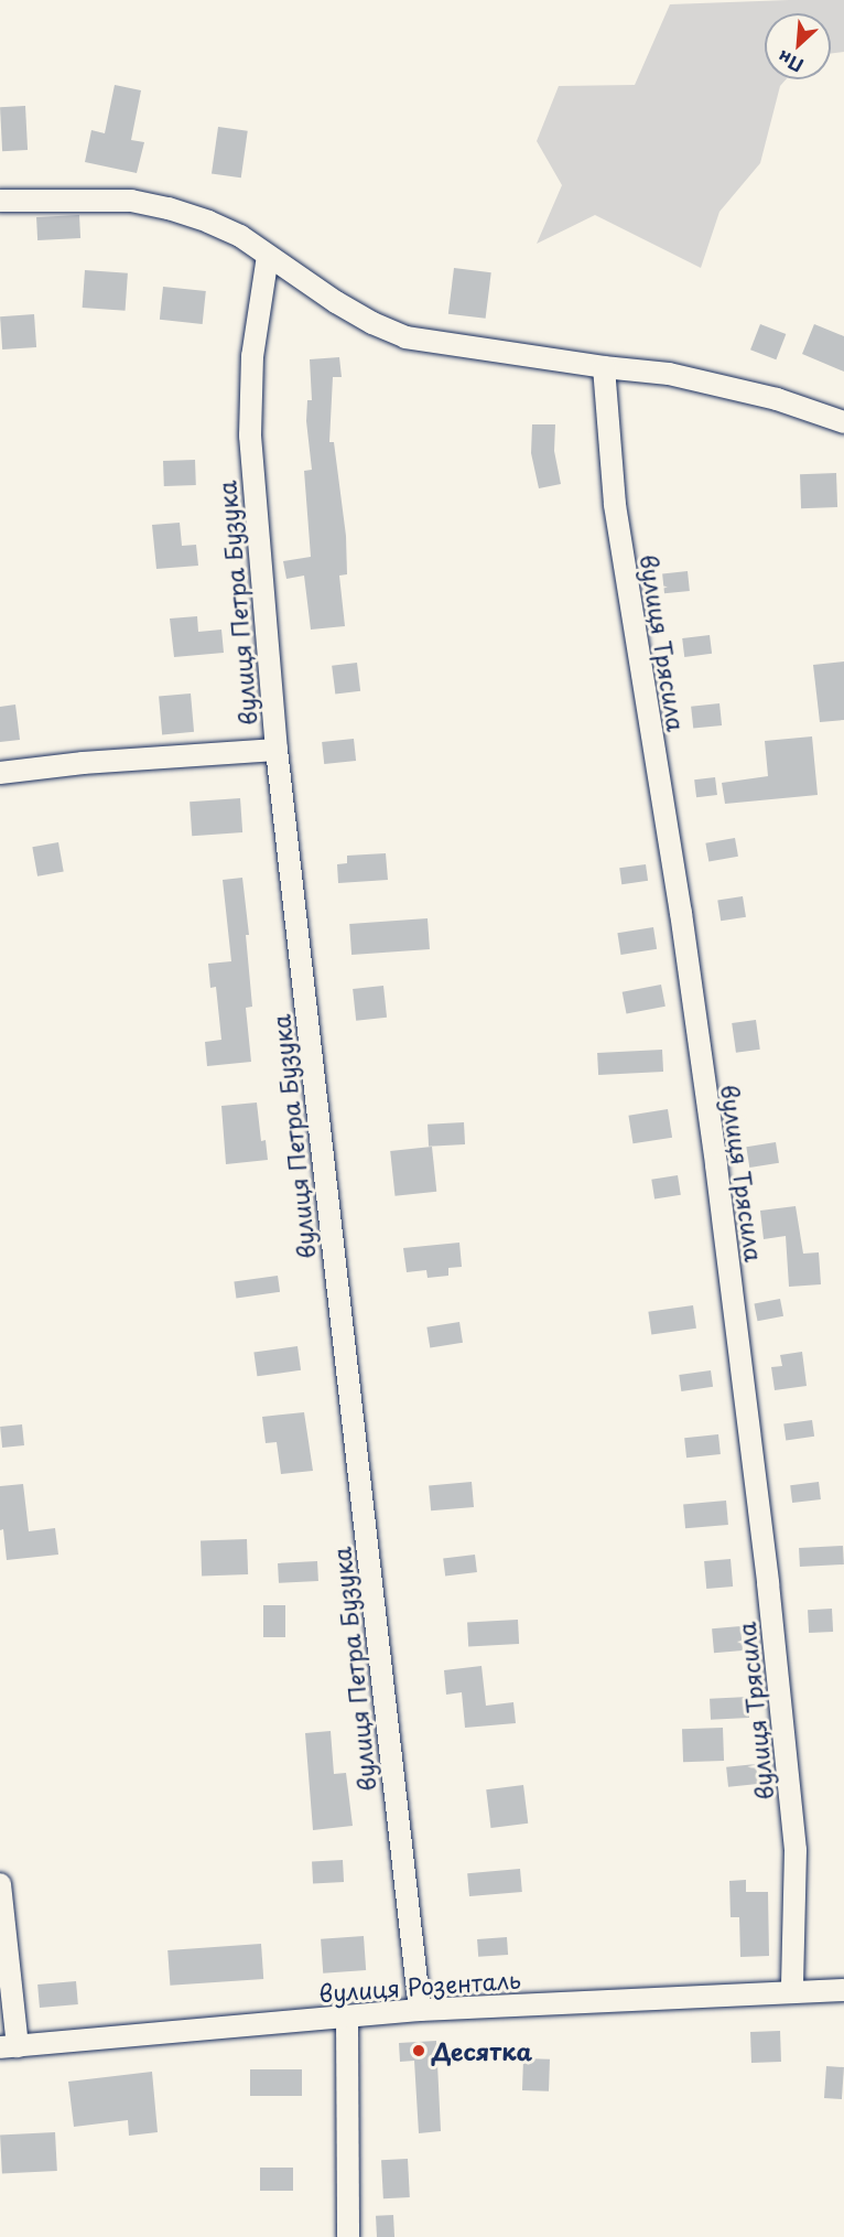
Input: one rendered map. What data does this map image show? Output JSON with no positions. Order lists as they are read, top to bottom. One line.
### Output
{"streets":{"street":["вулиця Петра Бузука","вулиця Трясила","вулиця Розенталь"]},"crossings":[["вулиця Петра Бузука","вулиця Розенталь"],["вулиця Трясила","вулиця Розенталь"]],"places":["Десятка"],"north":"bottom left"}
